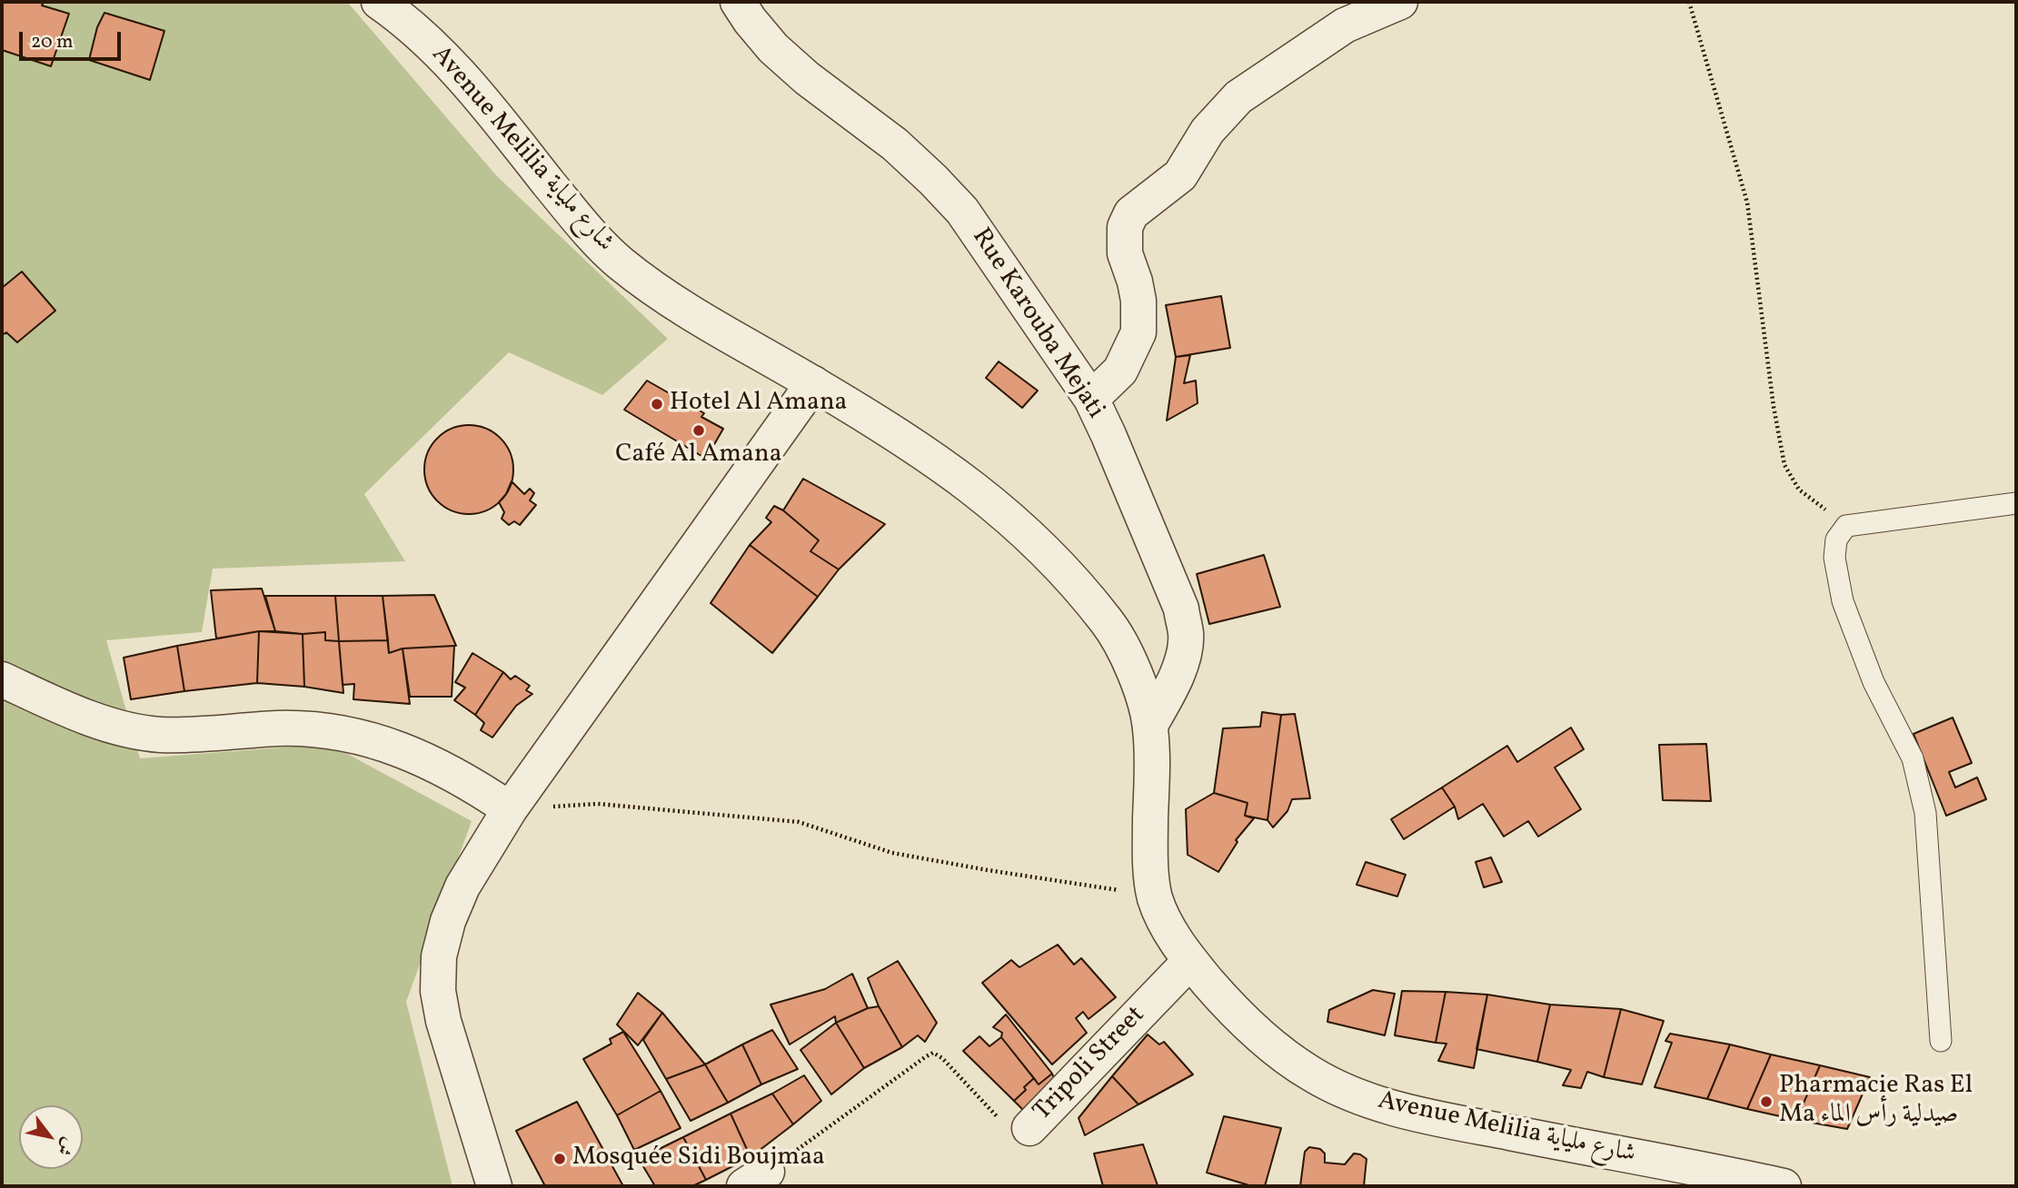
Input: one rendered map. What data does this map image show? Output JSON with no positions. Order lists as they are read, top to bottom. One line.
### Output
{"streets":{"street":["Avenue Melilia شارع ملياية","Rue Karouba Mejati","Tripoli Street"]},"crossings":[["Avenue Melilia شارع ملياية","Rue Karouba Mejati"],["Avenue Melilia شارع ملياية","Tripoli Street"]],"places":["Hotel Al Amana","Café Al Amana","Pharmacie Ras El Ma صيدلية رأس الماء","Mosquée Sidi Boujmaa"],"scale_bar":"20 m","north":"bottom right"}
